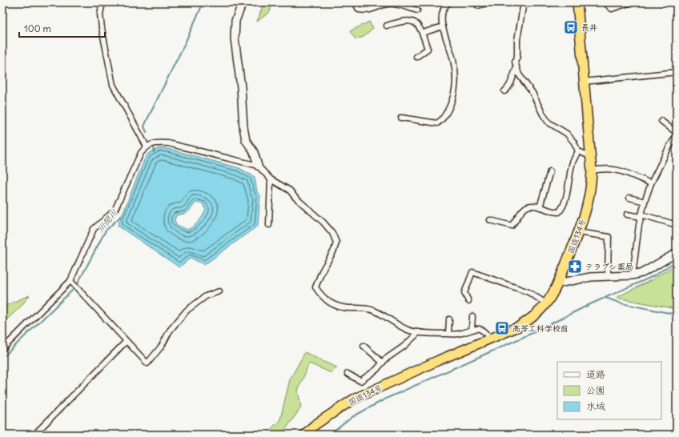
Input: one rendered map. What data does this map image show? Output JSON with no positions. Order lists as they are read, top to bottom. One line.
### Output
{"streets":{"highway":["国道134号"]},"water":["川間川"],"places":{"bus stop":["長井","高等工科学校前"],"pharmacy":["テラブン薬局"]},"legend":["道路","公園","水域"],"scale_bar":"100 m"}
